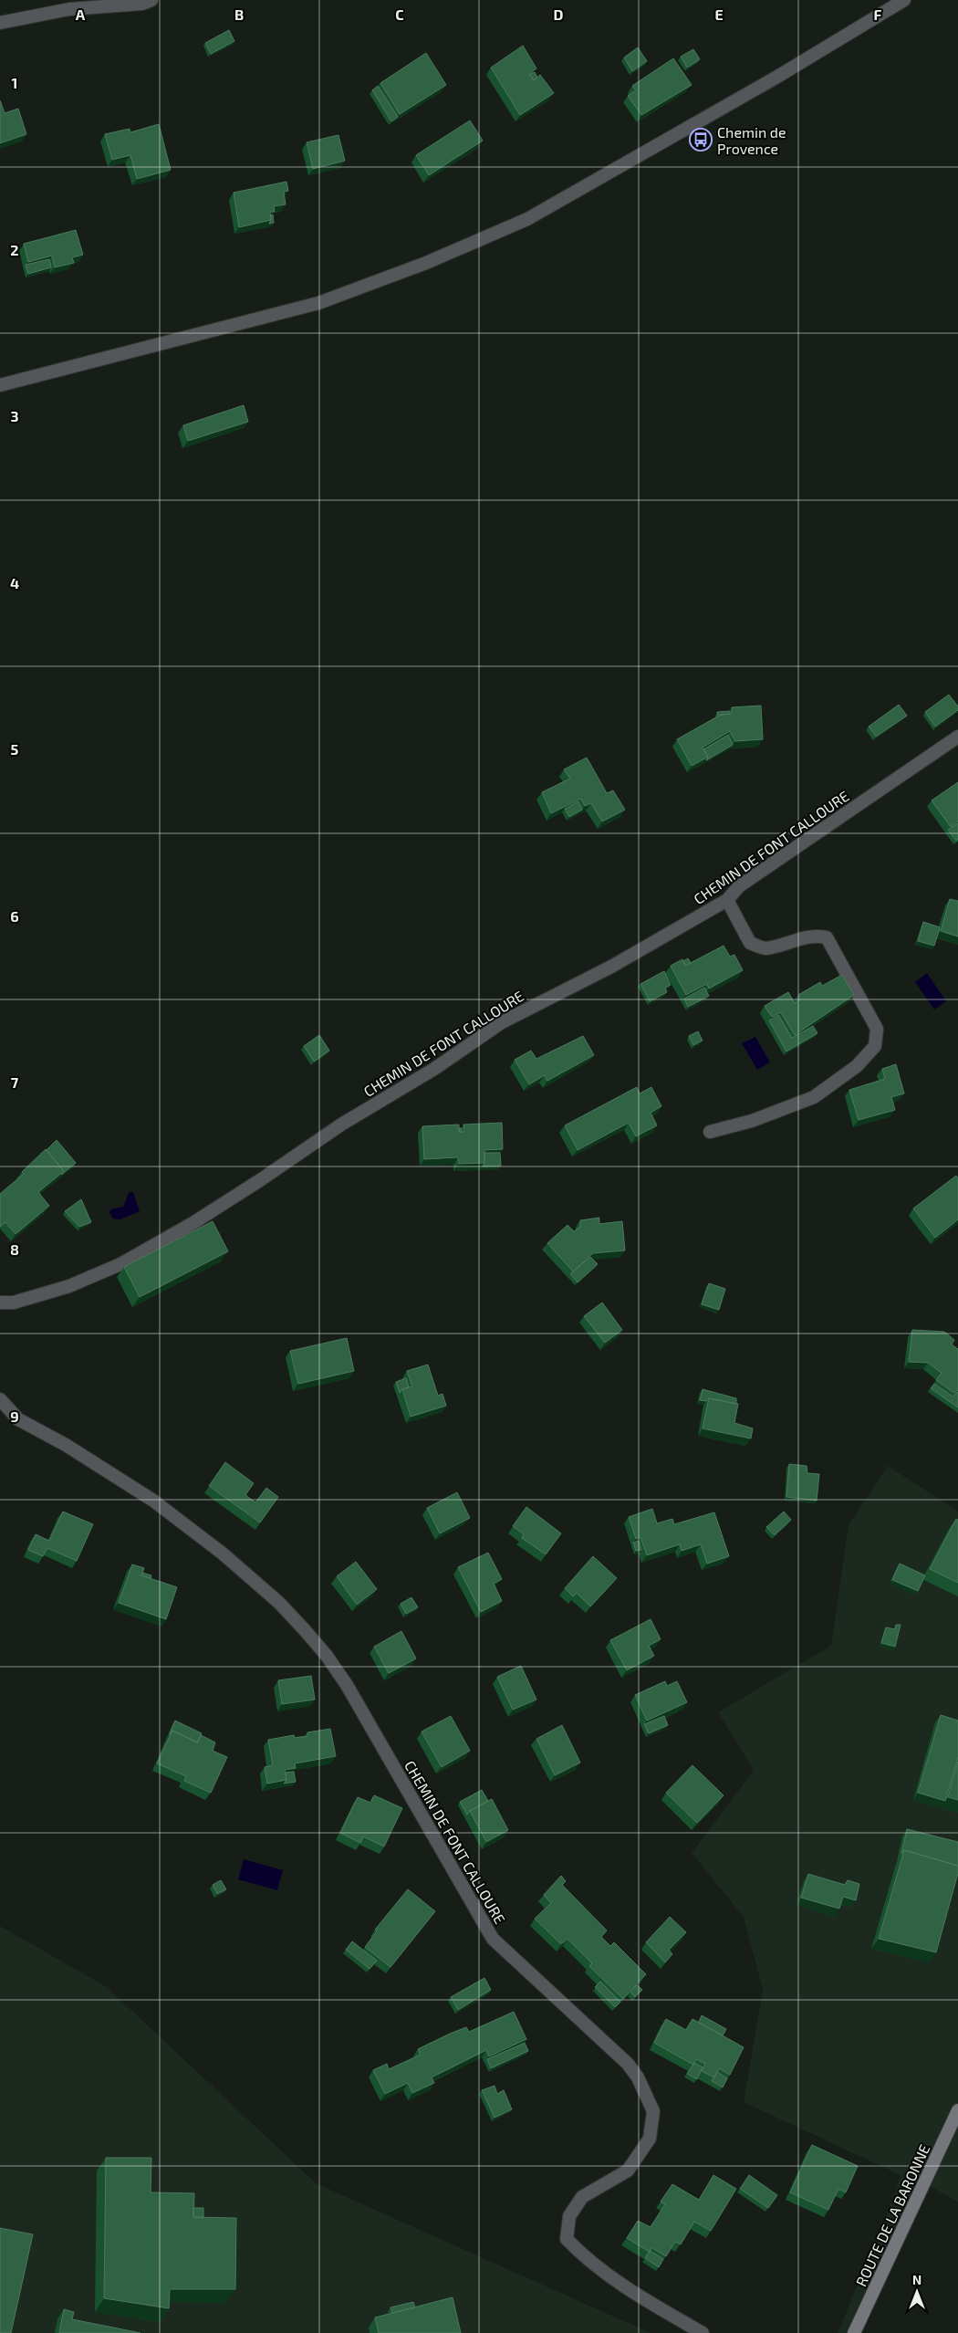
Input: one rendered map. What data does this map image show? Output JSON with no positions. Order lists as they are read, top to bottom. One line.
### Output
{"streets":{"main road":["ROUTE DE LA BARONNE"],"street":["CHEMIN DE FONT CALLOURE"]},"places":{"bus stop":["Chemin de Provence"]},"north":"top","grid":{"columns":["A","B","C","D","E","F"],"rows":["1","2","3","4","5","6","7","8","9"]}}
